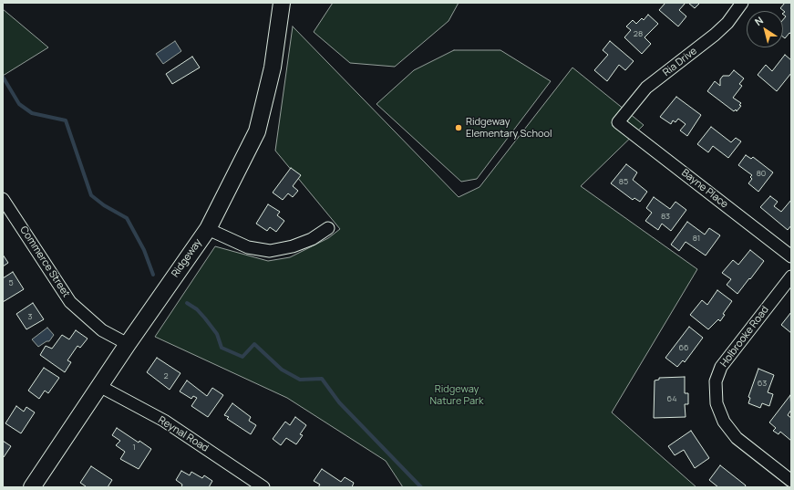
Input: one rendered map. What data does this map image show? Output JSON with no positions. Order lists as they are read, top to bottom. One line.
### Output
{"streets":{"street":["Ria Drive","Bayne Place","Ridgeway","Commerce Street","Holbrooke Road","Reynal Road"]},"crossings":[["Ria Drive","Bayne Place"],["Ridgeway","Commerce Street"],["Ridgeway","Reynal Road"]],"parks":["Ridgeway Nature Park"],"places":["Ridgeway Elementary School"],"house_numbers":["28","80","85","83","81","5","3","66","2","63","64","1"],"north":"top left"}
